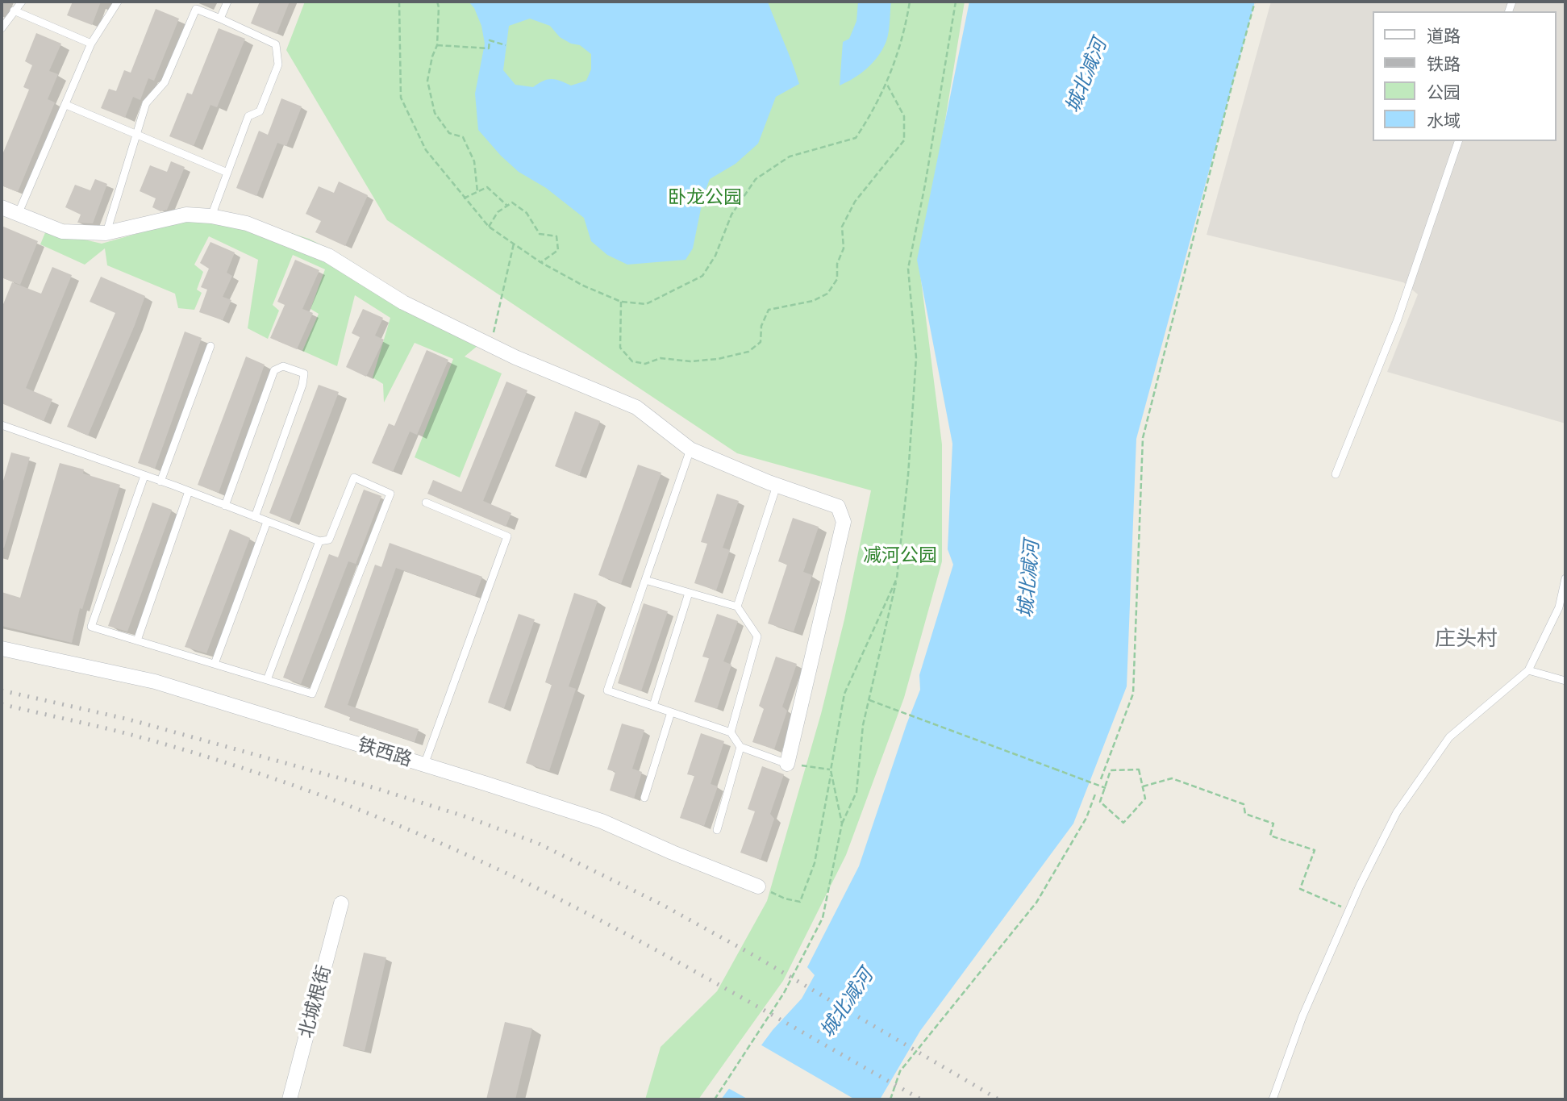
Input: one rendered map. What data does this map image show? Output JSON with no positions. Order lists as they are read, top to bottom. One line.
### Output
{"streets":{"street":["铁西路","北城根街"]},"districts":["庄头村"],"water":["城北减河"],"parks":["卧龙公园","减河公园"],"legend":["道路","铁路","公园","水域"]}
